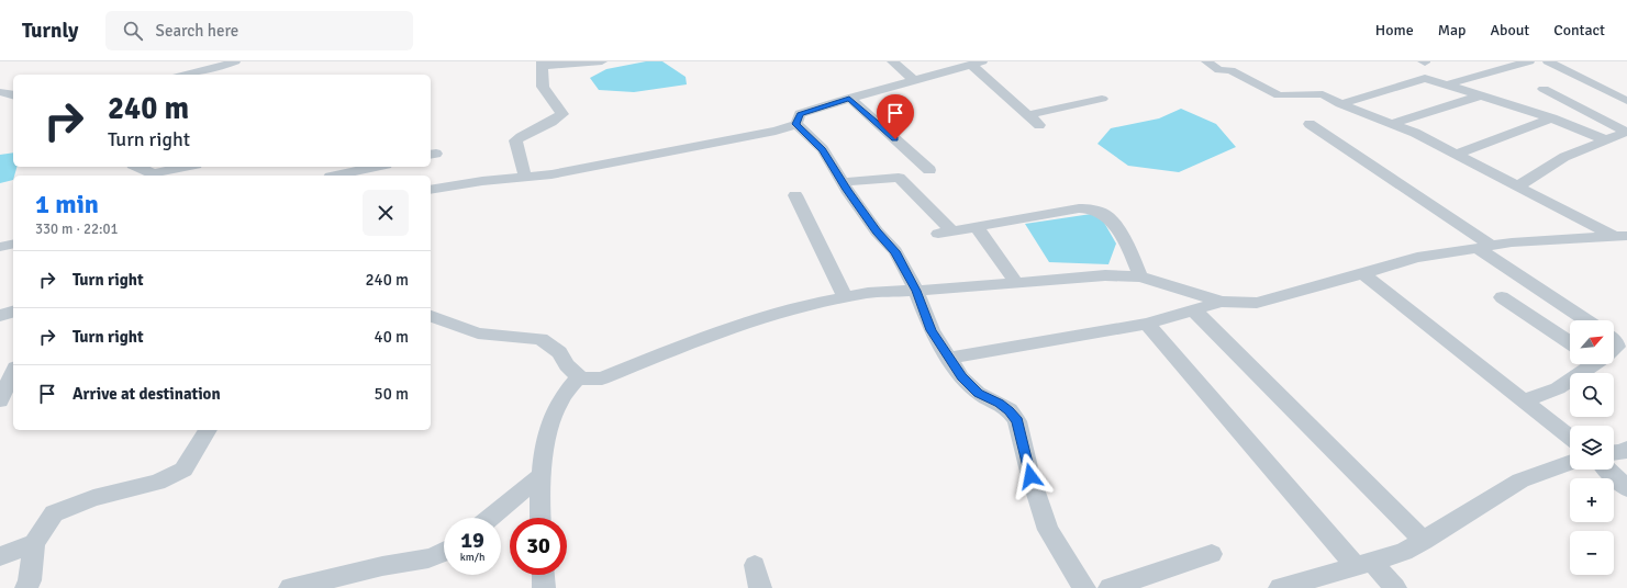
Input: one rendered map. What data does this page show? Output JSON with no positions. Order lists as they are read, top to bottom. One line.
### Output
{"north":"top right","page":{"header":"Turnly","search":"Search here","nav":["Home","Map","About","Contact"],"turn":["240 m","Turn right"],"heading":["1 min","330 m · 22:01"],"list":[{"name":"Turn right","value":"240 m"},{"name":"Turn right","value":"40 m"},{"name":"Arrive at destination","value":"50 m"}],"map_buttons":["+","−"],"speed":"19 km/h","limit":"30"}}
